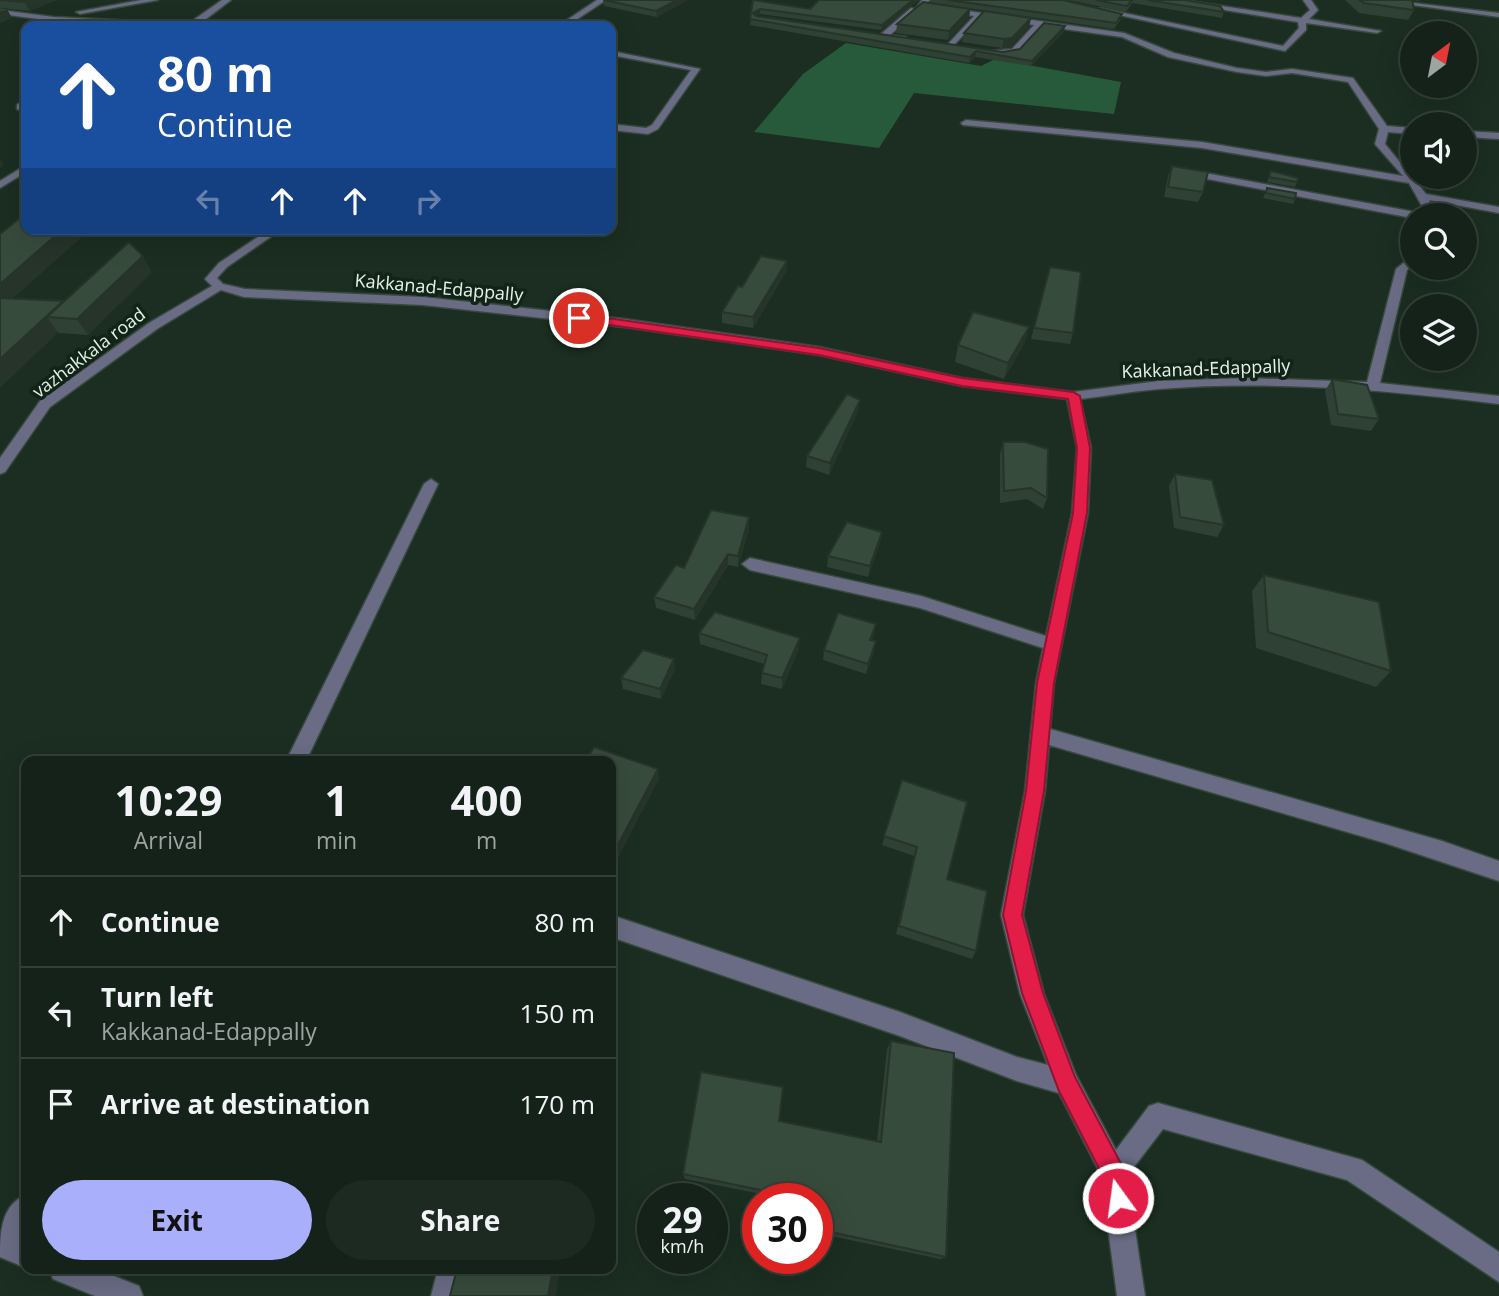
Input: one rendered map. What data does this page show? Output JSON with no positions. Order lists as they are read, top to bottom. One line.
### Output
{"streets":{"street":["Kakkanad-Edappally","vazhakkala road"]},"crossings":[["Kakkanad-Edappally","vazhakkala road"]],"north":"top right","page":{"turn":["80 m","Continue"],"eta":["10:29","Arrival","1","min","400","m"],"list":[{"name":"Continue","value":"80 m"},{"name":"Turn left","note":"Kakkanad-Edappally","value":"150 m"},{"name":"Arrive at destination","value":"170 m"}],"buttons":["Exit","Share"],"speed":"29 km/h","limit":"30"}}
